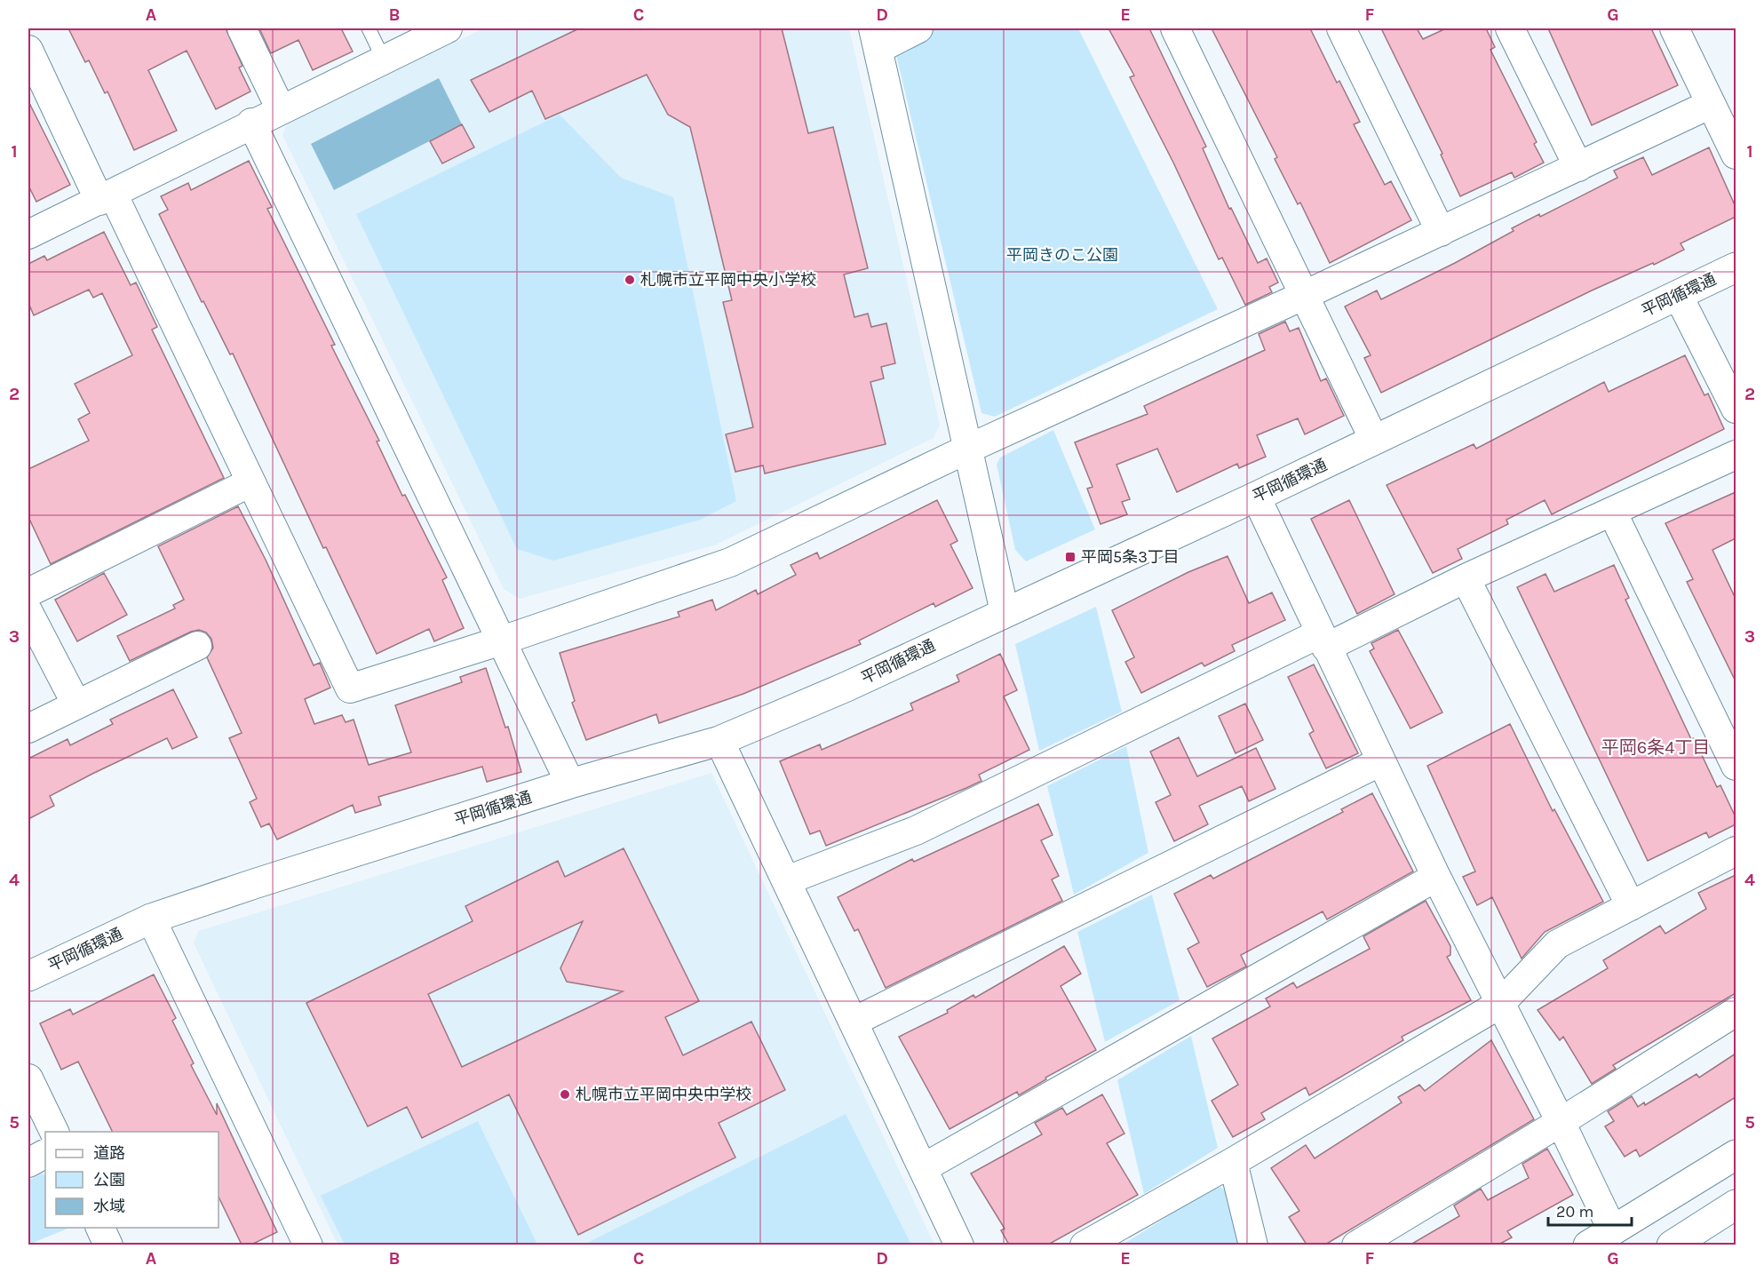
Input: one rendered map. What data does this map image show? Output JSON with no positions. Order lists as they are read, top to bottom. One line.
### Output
{"streets":{"street":["平岡循環通"]},"districts":["平岡6条4丁目"],"parks":["平岡きのこ公園"],"places":{"other":["札幌市立平岡中央小学校","札幌市立平岡中央中学校"],"transit":["平岡5条3丁目"]},"legend":["道路","公園","水域"],"scale_bar":"20 m","grid":{"columns":["A","B","C","D","E","F","G"],"rows":["1","2","3","4","5"]}}
